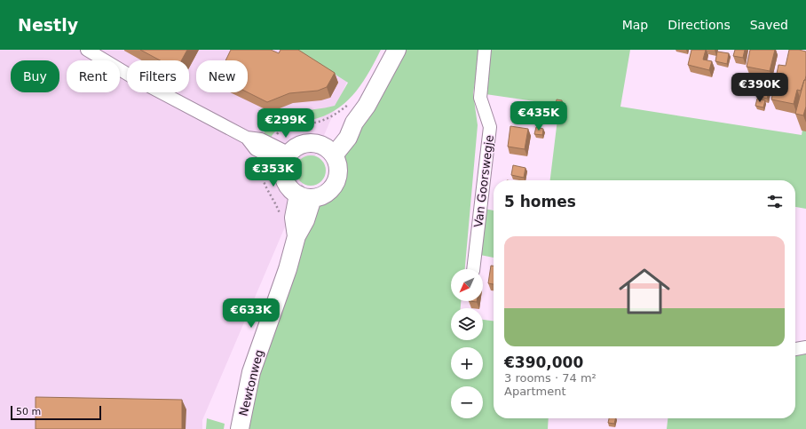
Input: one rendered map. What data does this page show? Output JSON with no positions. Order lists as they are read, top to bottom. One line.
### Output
{"streets":{"main road":["Newtonweg"],"street":["Van Goorswegje"]},"scale_bar":"50 m","north":"bottom left","page":{"header":"Nestly","nav":["Map","Directions","Saved"],"chip":["Buy","Rent","Filters","New"],"price":["€390K","€435K","€299K","€353K","€633K"],"heading":"5 homes","list":[{"name":"€390,000","note":"3 rooms · 74 m² · Apartment"}],"map_buttons":["+","−"],"scale":"50 m"}}
